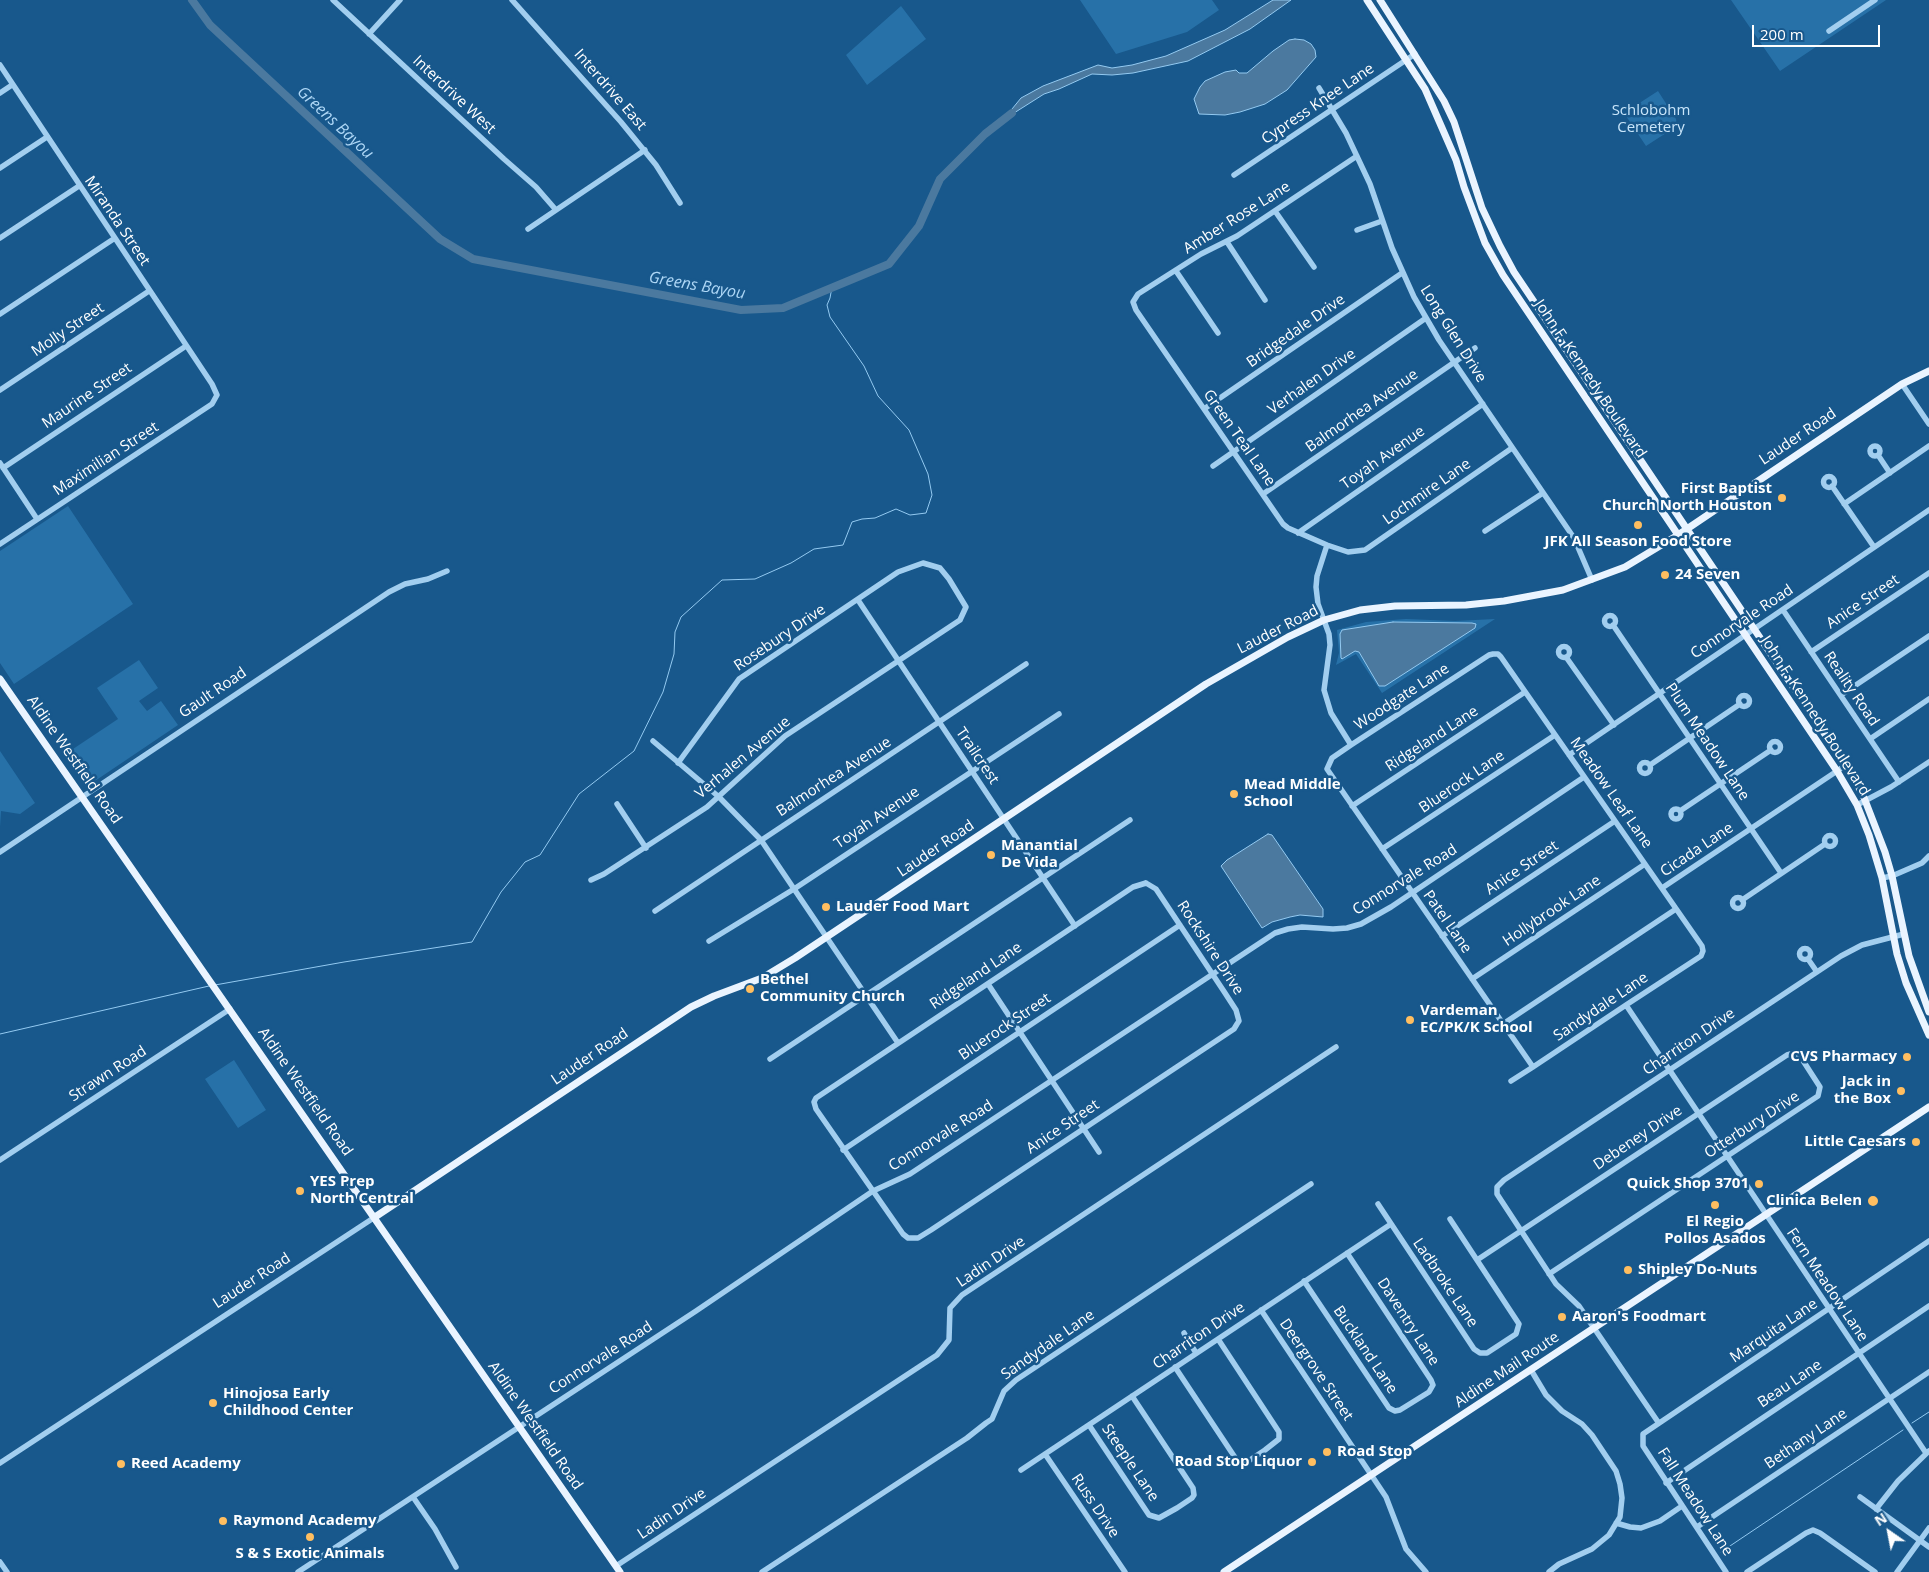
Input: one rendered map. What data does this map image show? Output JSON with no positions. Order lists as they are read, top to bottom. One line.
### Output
{"streets":{"main road":["John F. Kennedy Boulevard","Lauder Road","Aldine Westfield Road","Aldine Mail Route"],"street":["Interdrive East","Interdrive West","Cypress Knee Lane","Amber Rose Lane","Miranda Street","Molly Street","Bridgedale Drive","Long Glen Drive","Verhalen Drive","Maurine Street","Balmorhea Avenue","Green Teal Lane","Toyah Avenue","Maximilian Street","Lochmire Lane","Anice Street","Connorvale Road","Rosebury Drive","Reality Road","Gault Road","Woodgate Lane","Ridgeland Lane","Plum Meadow Lane","Trailcrest","Verhalen Avenue","Bluerock Lane","Meadow Leaf Lane","Cicada Lane","Hollybrook Lane","Patel Lane","Rockshire Drive","Sandydale Lane","Bluerock Street","Charriton Drive","Strawn Road","Otterbury Drive","Debeney Drive","Ladin Drive","Ladbroke Lane","Fern Meadow Lane","Daventry Lane","Marquita Lane","Buckland Lane","Deergrove Street","Beau Lane","Bethany Lane","Steeple Lane","Fall Meadow Lane","Russ Drive"]},"crossings":[["Cypress Knee Lane","Long Glen Drive"],["Cypress Knee Lane","John F. Kennedy Boulevard"],["Amber Rose Lane","Long Glen Drive"],["Amber Rose Lane","Green Teal Lane"],["Miranda Street","Molly Street"],["Miranda Street","Maurine Street"],["Miranda Street","Maximilian Street"],["Bridgedale Drive","Long Glen Drive"],["Bridgedale Drive","Green Teal Lane"],["Long Glen Drive","Verhalen Drive"],["Long Glen Drive","Balmorhea Avenue"],["Long Glen Drive","Lauder Road"],["Long Glen Drive","Toyah Avenue"],["Long Glen Drive","Lochmire Lane"],["John F. Kennedy Boulevard","Lauder Road"],["John F. Kennedy Boulevard","Connorvale Road"],["John F. Kennedy Boulevard","Cicada Lane"],["John F. Kennedy Boulevard","Charriton Drive"],["Verhalen Drive","Green Teal Lane"],["Balmorhea Avenue","Green Teal Lane"],["Balmorhea Avenue","Trailcrest"],["Lauder Road","Trailcrest"],["Lauder Road","Aldine Westfield Road"],["Green Teal Lane","Toyah Avenue"],["Green Teal Lane","Lochmire Lane"],["Toyah Avenue","Trailcrest"],["Anice Street","Connorvale Road"],["Anice Street","Reality Road"],["Anice Street","Meadow Leaf Lane"],["Anice Street","Patel Lane"],["Anice Street","Rockshire Drive"],["Connorvale Road","Reality Road"],["Connorvale Road","Plum Meadow Lane"],["Connorvale Road","Aldine Westfield Road"],["Connorvale Road","Meadow Leaf Lane"],["Connorvale Road","Patel Lane"],["Connorvale Road","Rockshire Drive"],["Rosebury Drive","Trailcrest"],["Rosebury Drive","Verhalen Avenue"],["Gault Road","Aldine Westfield Road"],["Woodgate Lane","Meadow Leaf Lane"],["Woodgate Lane","Patel Lane"],["Ridgeland Lane","Trailcrest"],["Ridgeland Lane","Meadow Leaf Lane"],["Ridgeland Lane","Patel Lane"],["Ridgeland Lane","Rockshire Drive"],["Ridgeland Lane","Bluerock Street"],["Plum Meadow Lane","Cicada Lane"],["Trailcrest","Verhalen Avenue"],["Aldine Westfield Road","Strawn Road"],["Aldine Westfield Road","Ladin Drive"],["Bluerock Lane","Meadow Leaf Lane"],["Bluerock Lane","Patel Lane"],["Meadow Leaf Lane","Cicada Lane"],["Meadow Leaf Lane","Hollybrook Lane"],["Meadow Leaf Lane","Sandydale Lane"],["Hollybrook Lane","Patel Lane"],["Patel Lane","Sandydale Lane"],["Rockshire Drive","Bluerock Street"],["Sandydale Lane","Fern Meadow Lane"],["Charriton Drive","Debeney Drive"],["Charriton Drive","Ladbroke Lane"],["Charriton Drive","Fern Meadow Lane"],["Charriton Drive","Daventry Lane"],["Charriton Drive","Buckland Lane"],["Charriton Drive","Deergrove Street"],["Charriton Drive","Steeple Lane"],["Charriton Drive","Russ Drive"],["Otterbury Drive","Debeney Drive"],["Otterbury Drive","Fern Meadow Lane"],["Debeney Drive","Ladbroke Lane"],["Debeney Drive","Fern Meadow Lane"],["Fern Meadow Lane","Marquita Lane"],["Fern Meadow Lane","Aldine Mail Route"],["Fern Meadow Lane","Beau Lane"],["Fern Meadow Lane","Bethany Lane"],["Daventry Lane","Buckland Lane"],["Marquita Lane","Fall Meadow Lane"],["Deergrove Street","Aldine Mail Route"],["Beau Lane","Fall Meadow Lane"],["Bethany Lane","Fall Meadow Lane"]],"water":["Greens Bayou"],"parks":["Schlobohm Cemetery"],"places":["First Baptist Church North Houston","JFK All Season Food Store","24 Seven","Mead Middle School","Manantial De Vida","Lauder Food Mart","Bethel Community Church","Vardeman EC/PK/K School","CVS Pharmacy","Jack in the Box","Little Caesars","Quick Shop 3701","YES Prep North Central","Clinica Belen","El Regio Pollos Asados","Shipley Do-Nuts","Aaron's Foodmart","Hinojosa Early Childhood Center","Road Stop","Road Stop Liquor","Reed Academy","Raymond Academy","S & S Exotic Animals"],"scale_bar":"200 m","north":"top left"}
